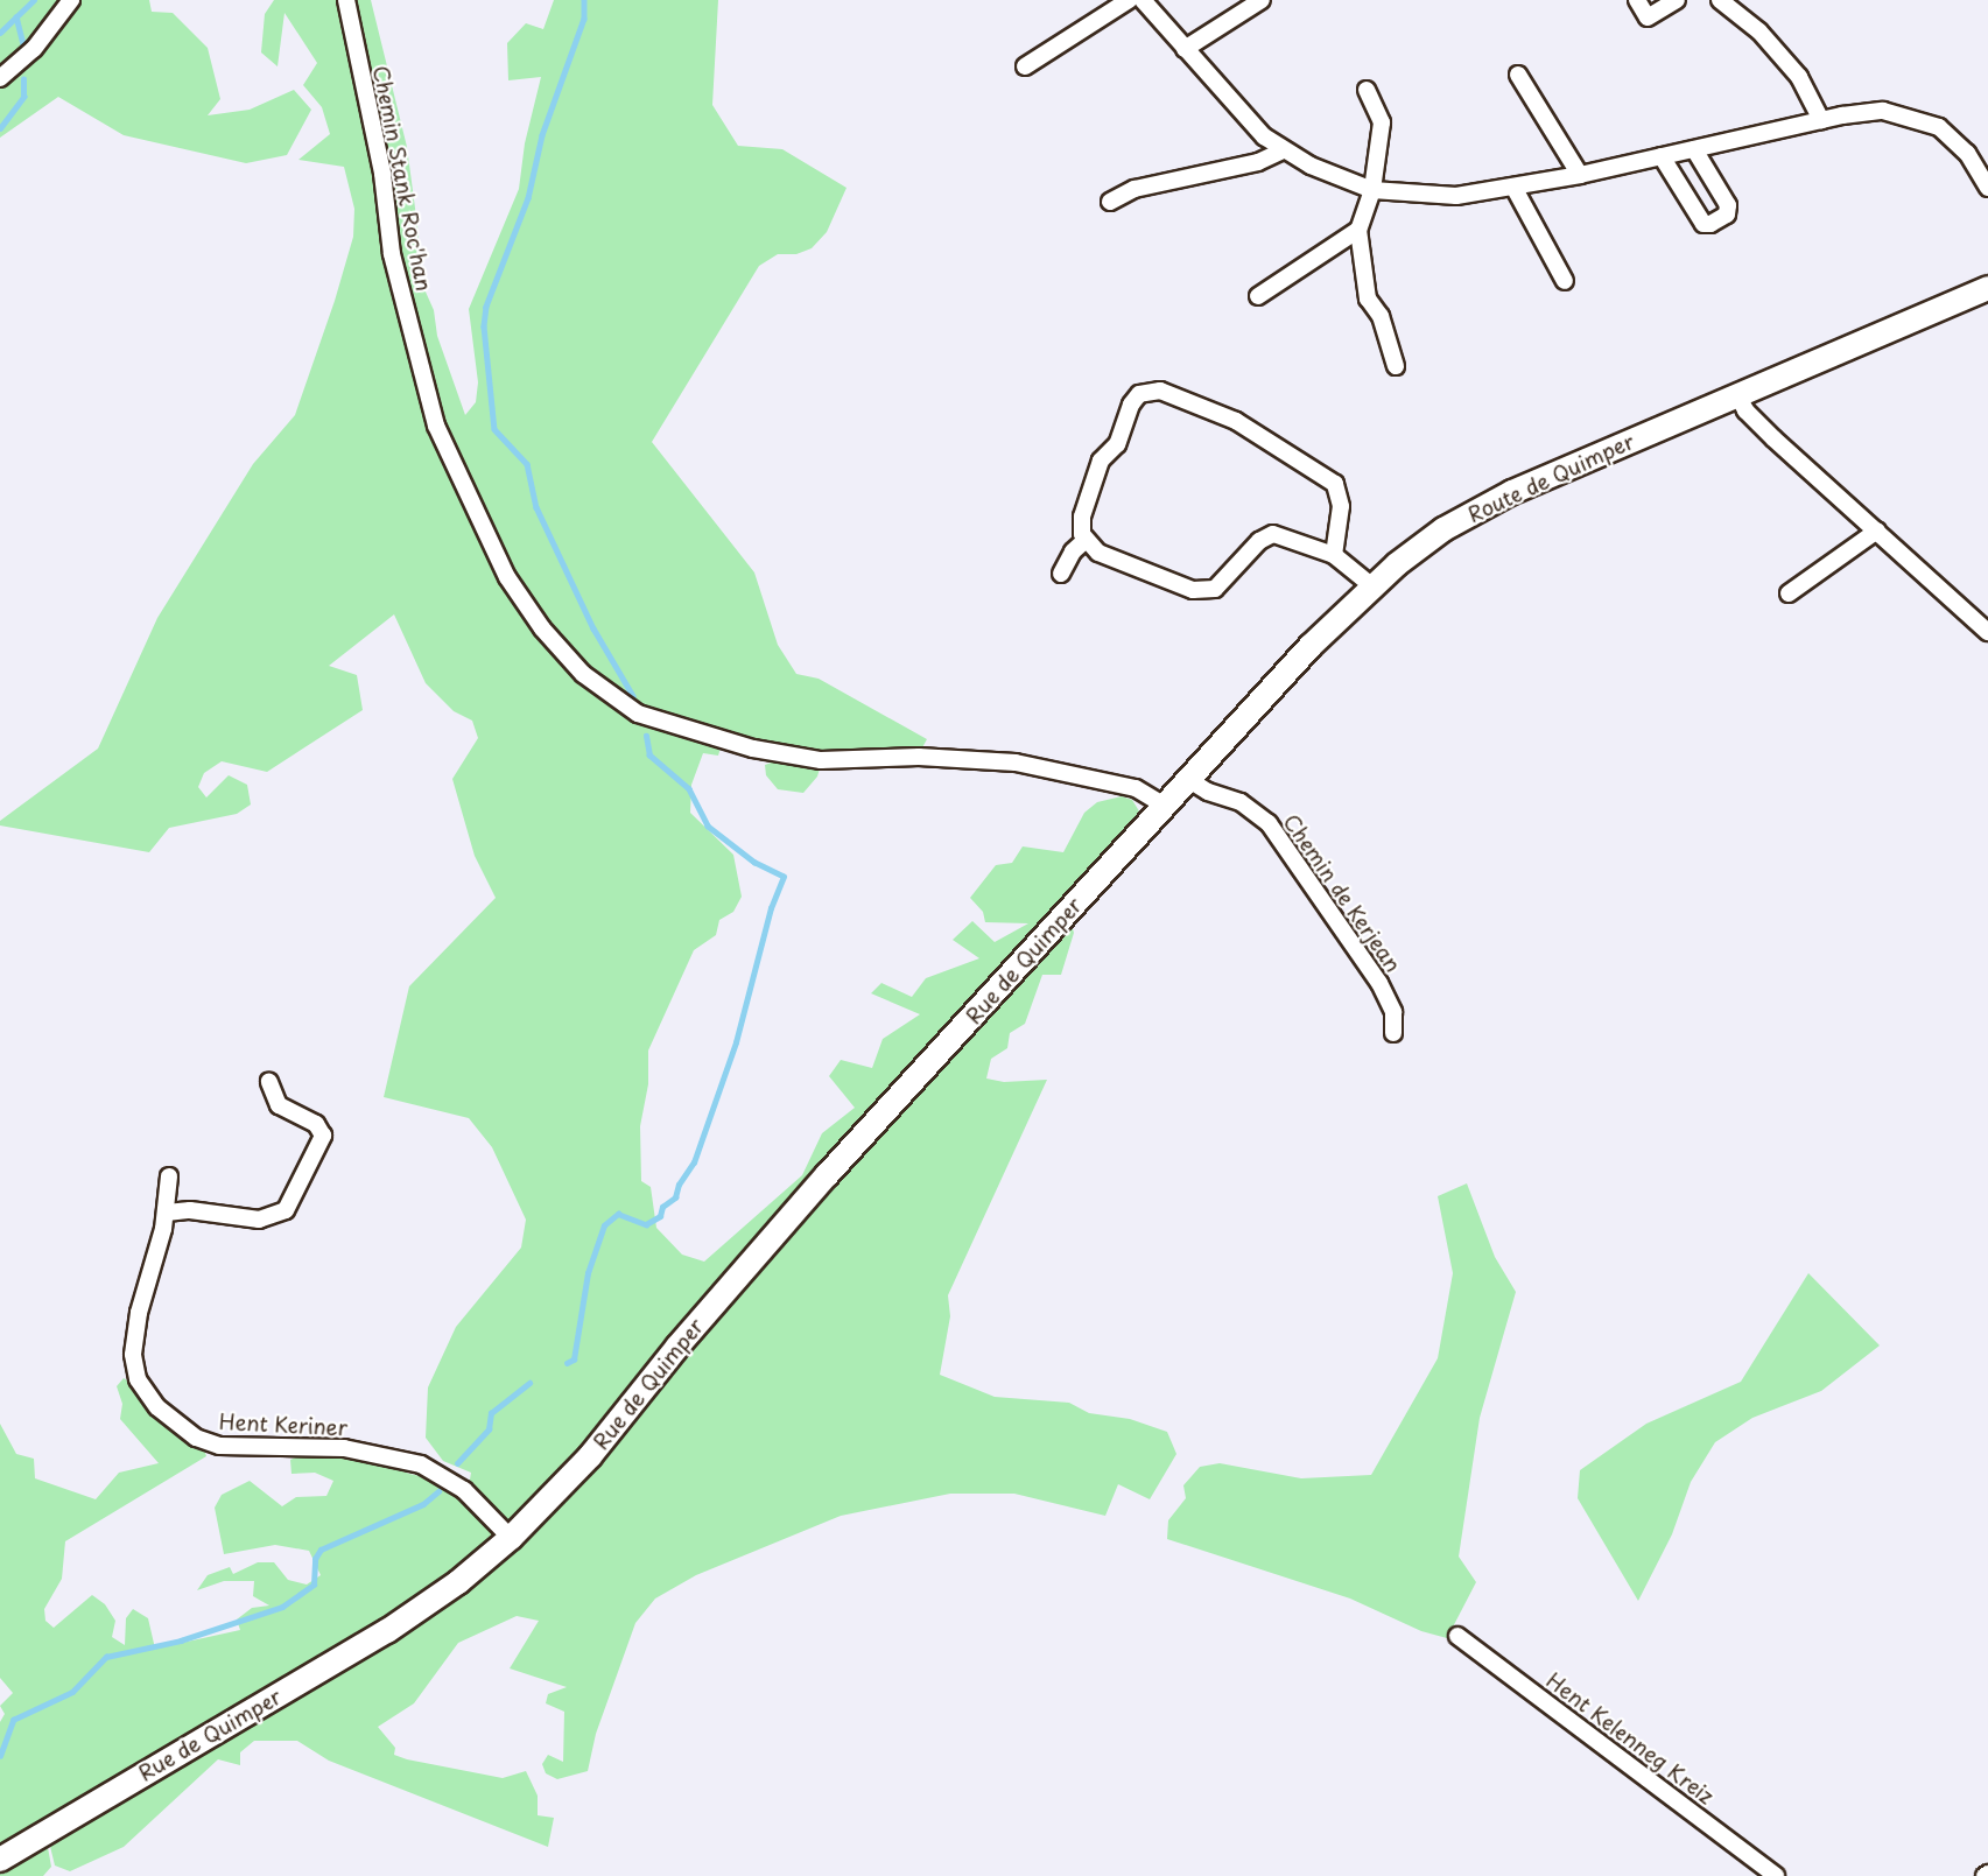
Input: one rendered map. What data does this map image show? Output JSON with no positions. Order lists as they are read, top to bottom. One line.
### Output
{"streets":{"main road":["Route de Quimper","Rue de Quimper"],"street":["Chemin Stank Roc'han","Chemin de Kerjean","Hent Keriner","Hent Kelenneg Kreiz"]},"crossings":[["Chemin Stank Roc'han","Rue de Quimper"],["Route de Quimper","Chemin de Kerjean"],["Route de Quimper","Rue de Quimper"],["Chemin de Kerjean","Rue de Quimper"],["Rue de Quimper","Hent Keriner"]]}
